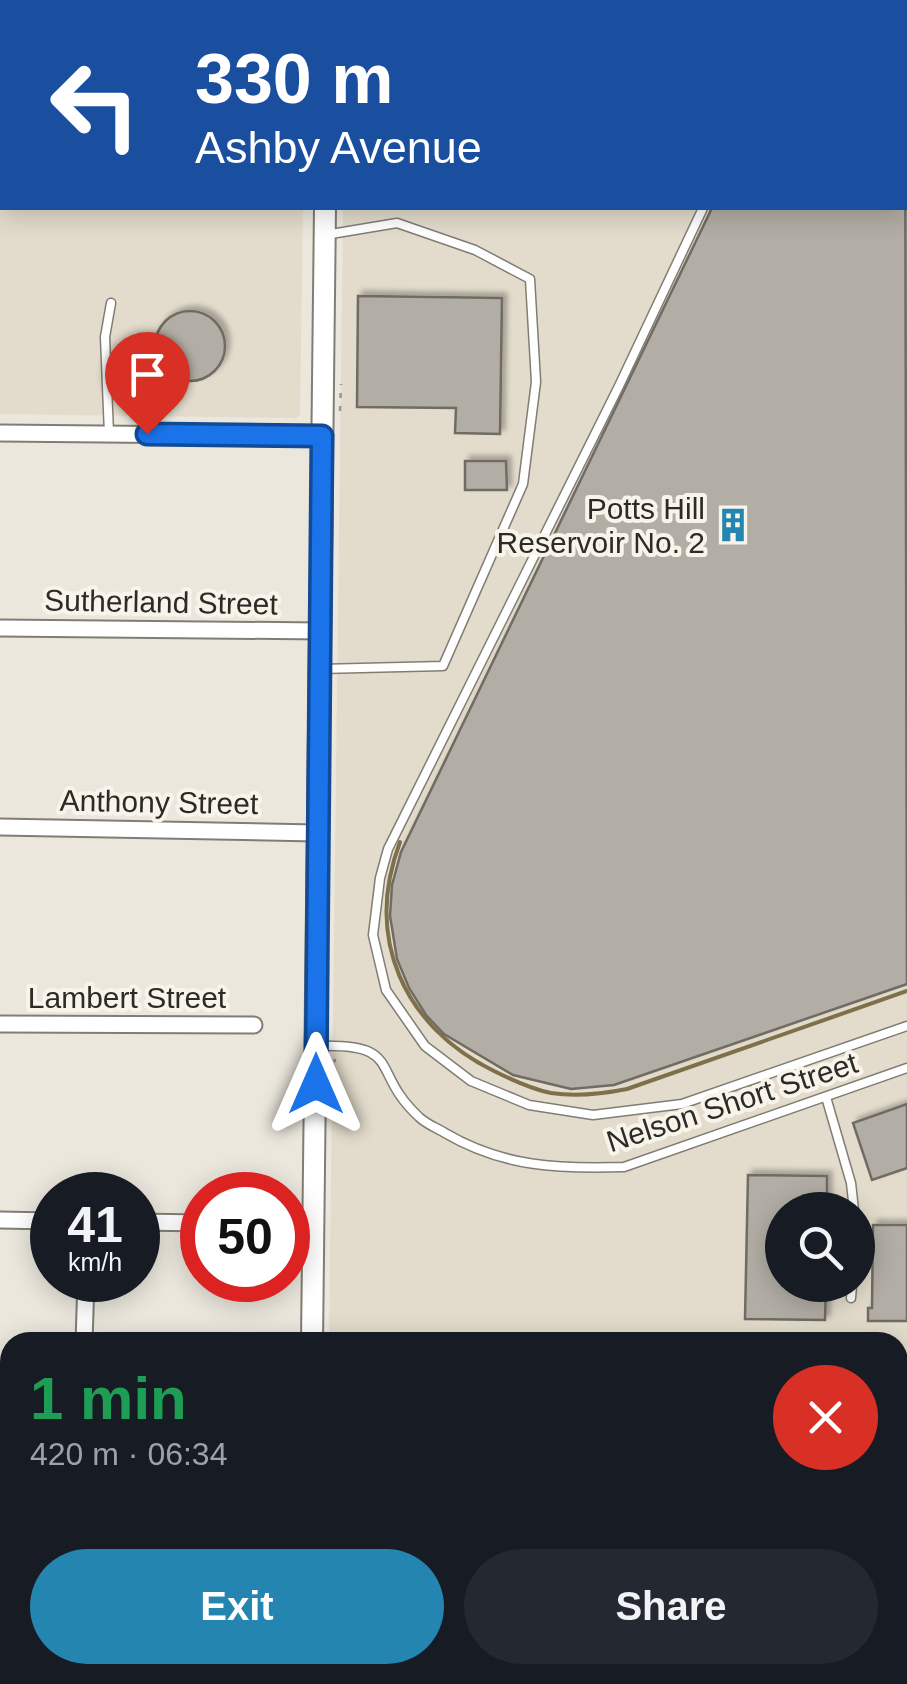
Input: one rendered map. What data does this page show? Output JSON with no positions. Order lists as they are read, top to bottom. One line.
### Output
{"streets":{"street":["Sutherland Street","Anthony Street","Lambert Street"],"lane":["Nelson Short Street"]},"places":{"building":["Potts Hill Reservoir No. 2"]},"page":{"turn":["330 m","Ashby Avenue"],"speed":"41 km/h","limit":"50","heading":["1 min","420 m · 06:34"],"buttons":["Exit","Share"]}}
